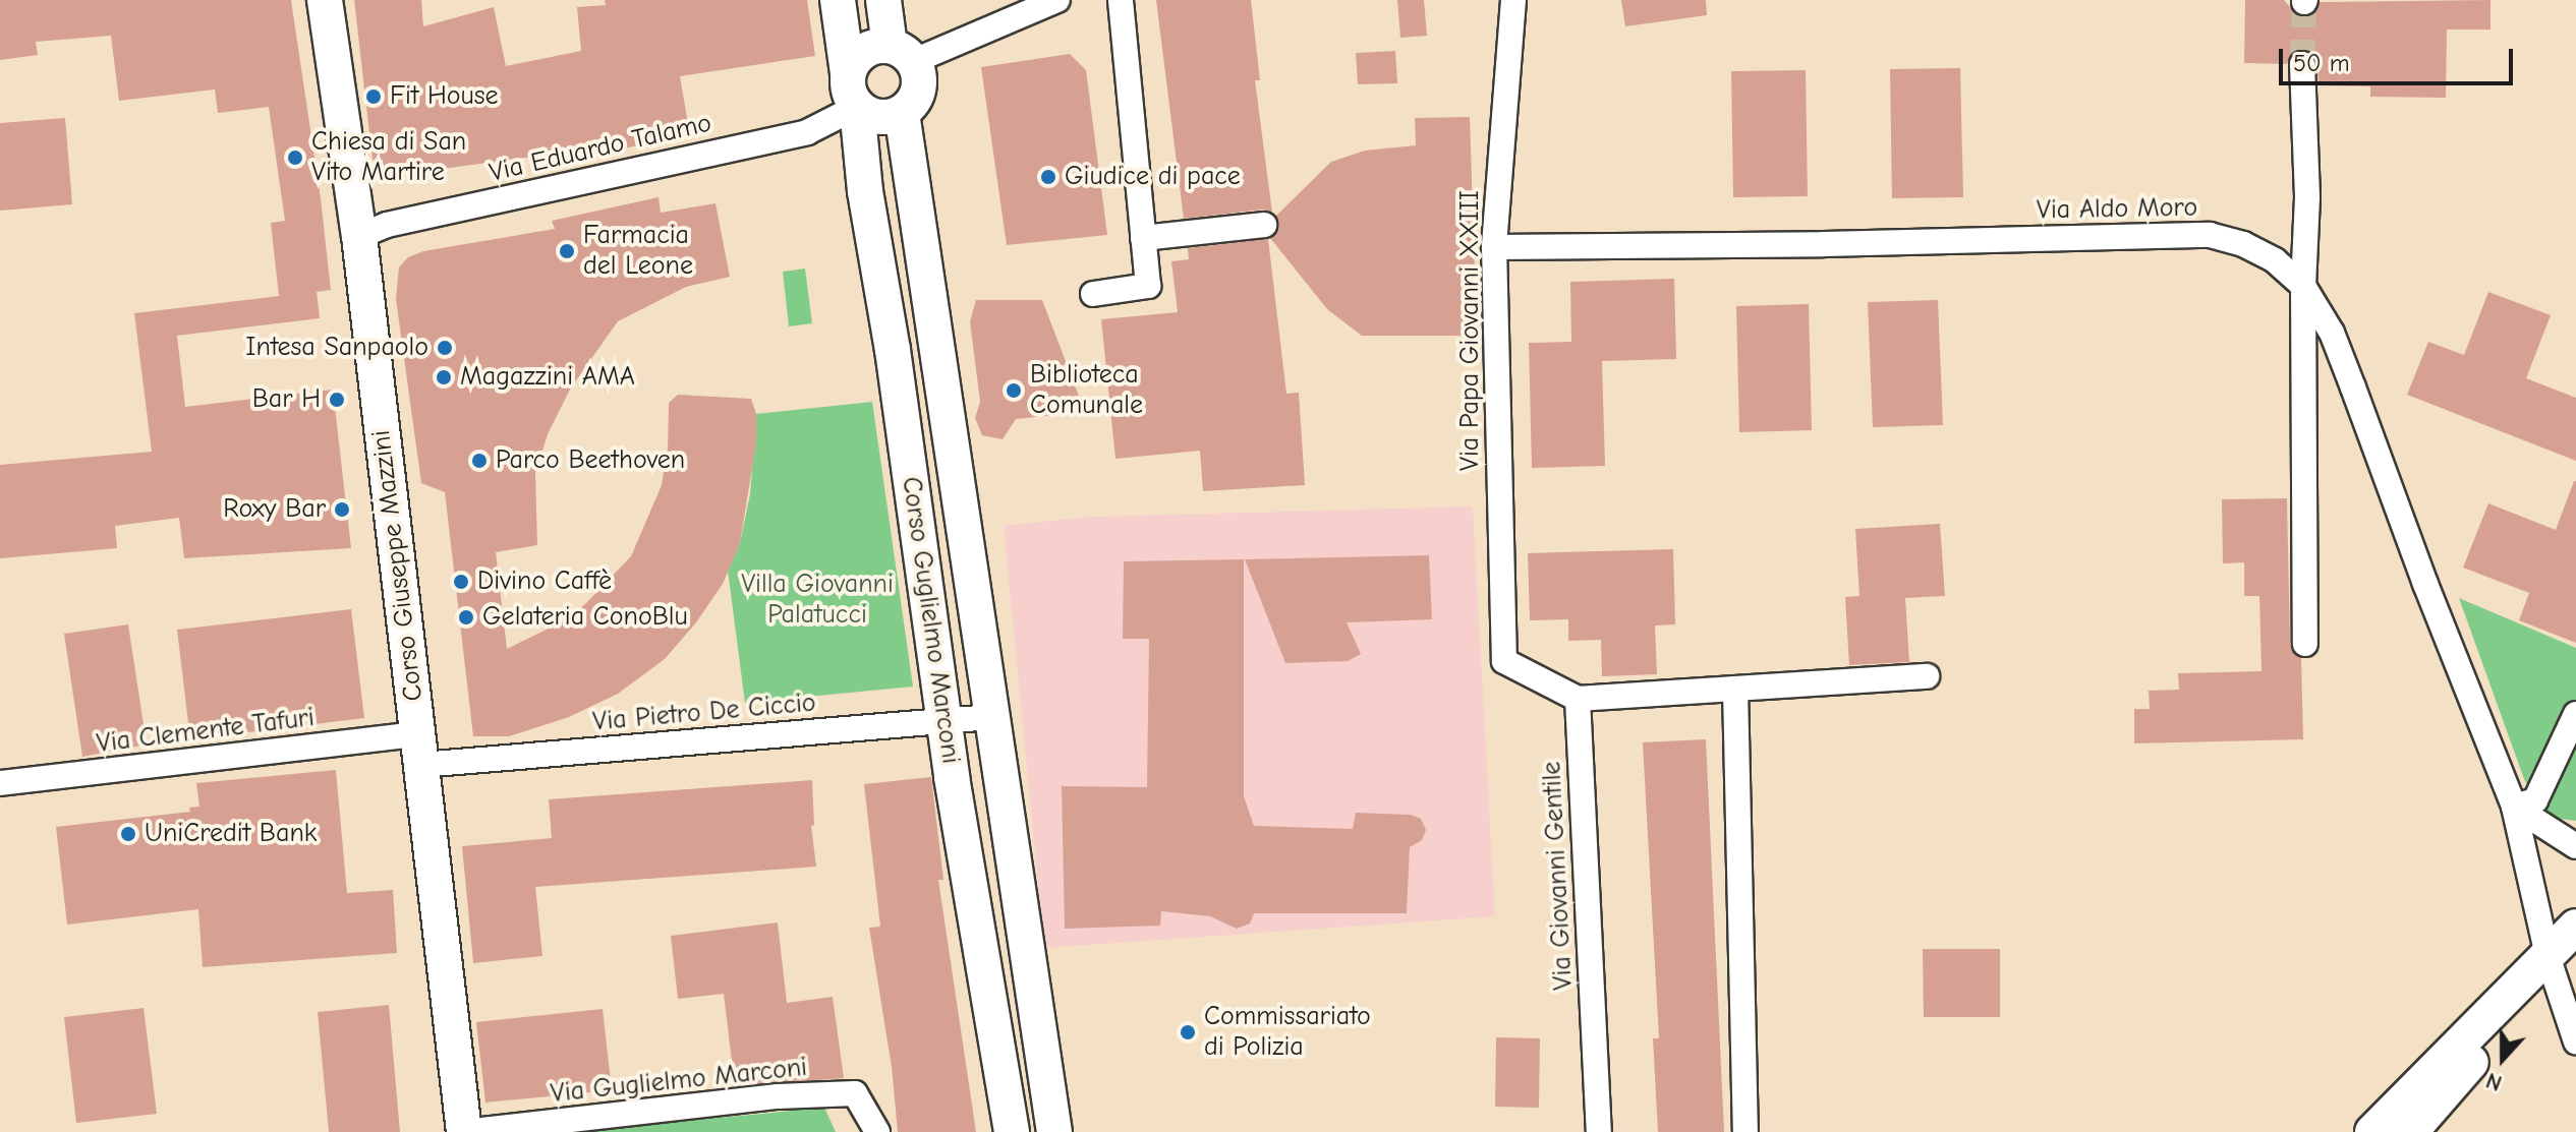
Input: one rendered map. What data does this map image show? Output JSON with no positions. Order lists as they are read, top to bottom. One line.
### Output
{"streets":{"street":["Via Eduardo Talamo","Via Aldo Moro","Via Papa Giovanni XXIII","Corso Giuseppe Mazzini","Corso Guglielmo Marconi","Via Pietro De Ciccio","Via Clemente Tafuri","Via Giovanni Gentile","Via Guglielmo Marconi"]},"crossings":[["Via Eduardo Talamo","Corso Giuseppe Mazzini"],["Via Eduardo Talamo","Corso Guglielmo Marconi"],["Via Aldo Moro","Via Papa Giovanni XXIII"],["Via Papa Giovanni XXIII","Via Giovanni Gentile"],["Corso Giuseppe Mazzini","Via Pietro De Ciccio"],["Corso Giuseppe Mazzini","Via Clemente Tafuri"],["Corso Giuseppe Mazzini","Via Guglielmo Marconi"],["Corso Guglielmo Marconi","Via Pietro De Ciccio"],["Via Pietro De Ciccio","Via Clemente Tafuri"]],"parks":["Villa Giovanni Palatucci"],"places":["Fit House","Chiesa di San Vito Martire","Giudice di pace","Farmacia del Leone","Intesa Sanpaolo","Magazzini AMA","Biblioteca Comunale","Bar H","Parco Beethoven","Roxy Bar","Divino Caffè","Gelateria ConoBlu","UniCredit Bank","Commissariato di Polizia"],"scale_bar":"50 m","north":"bottom"}
